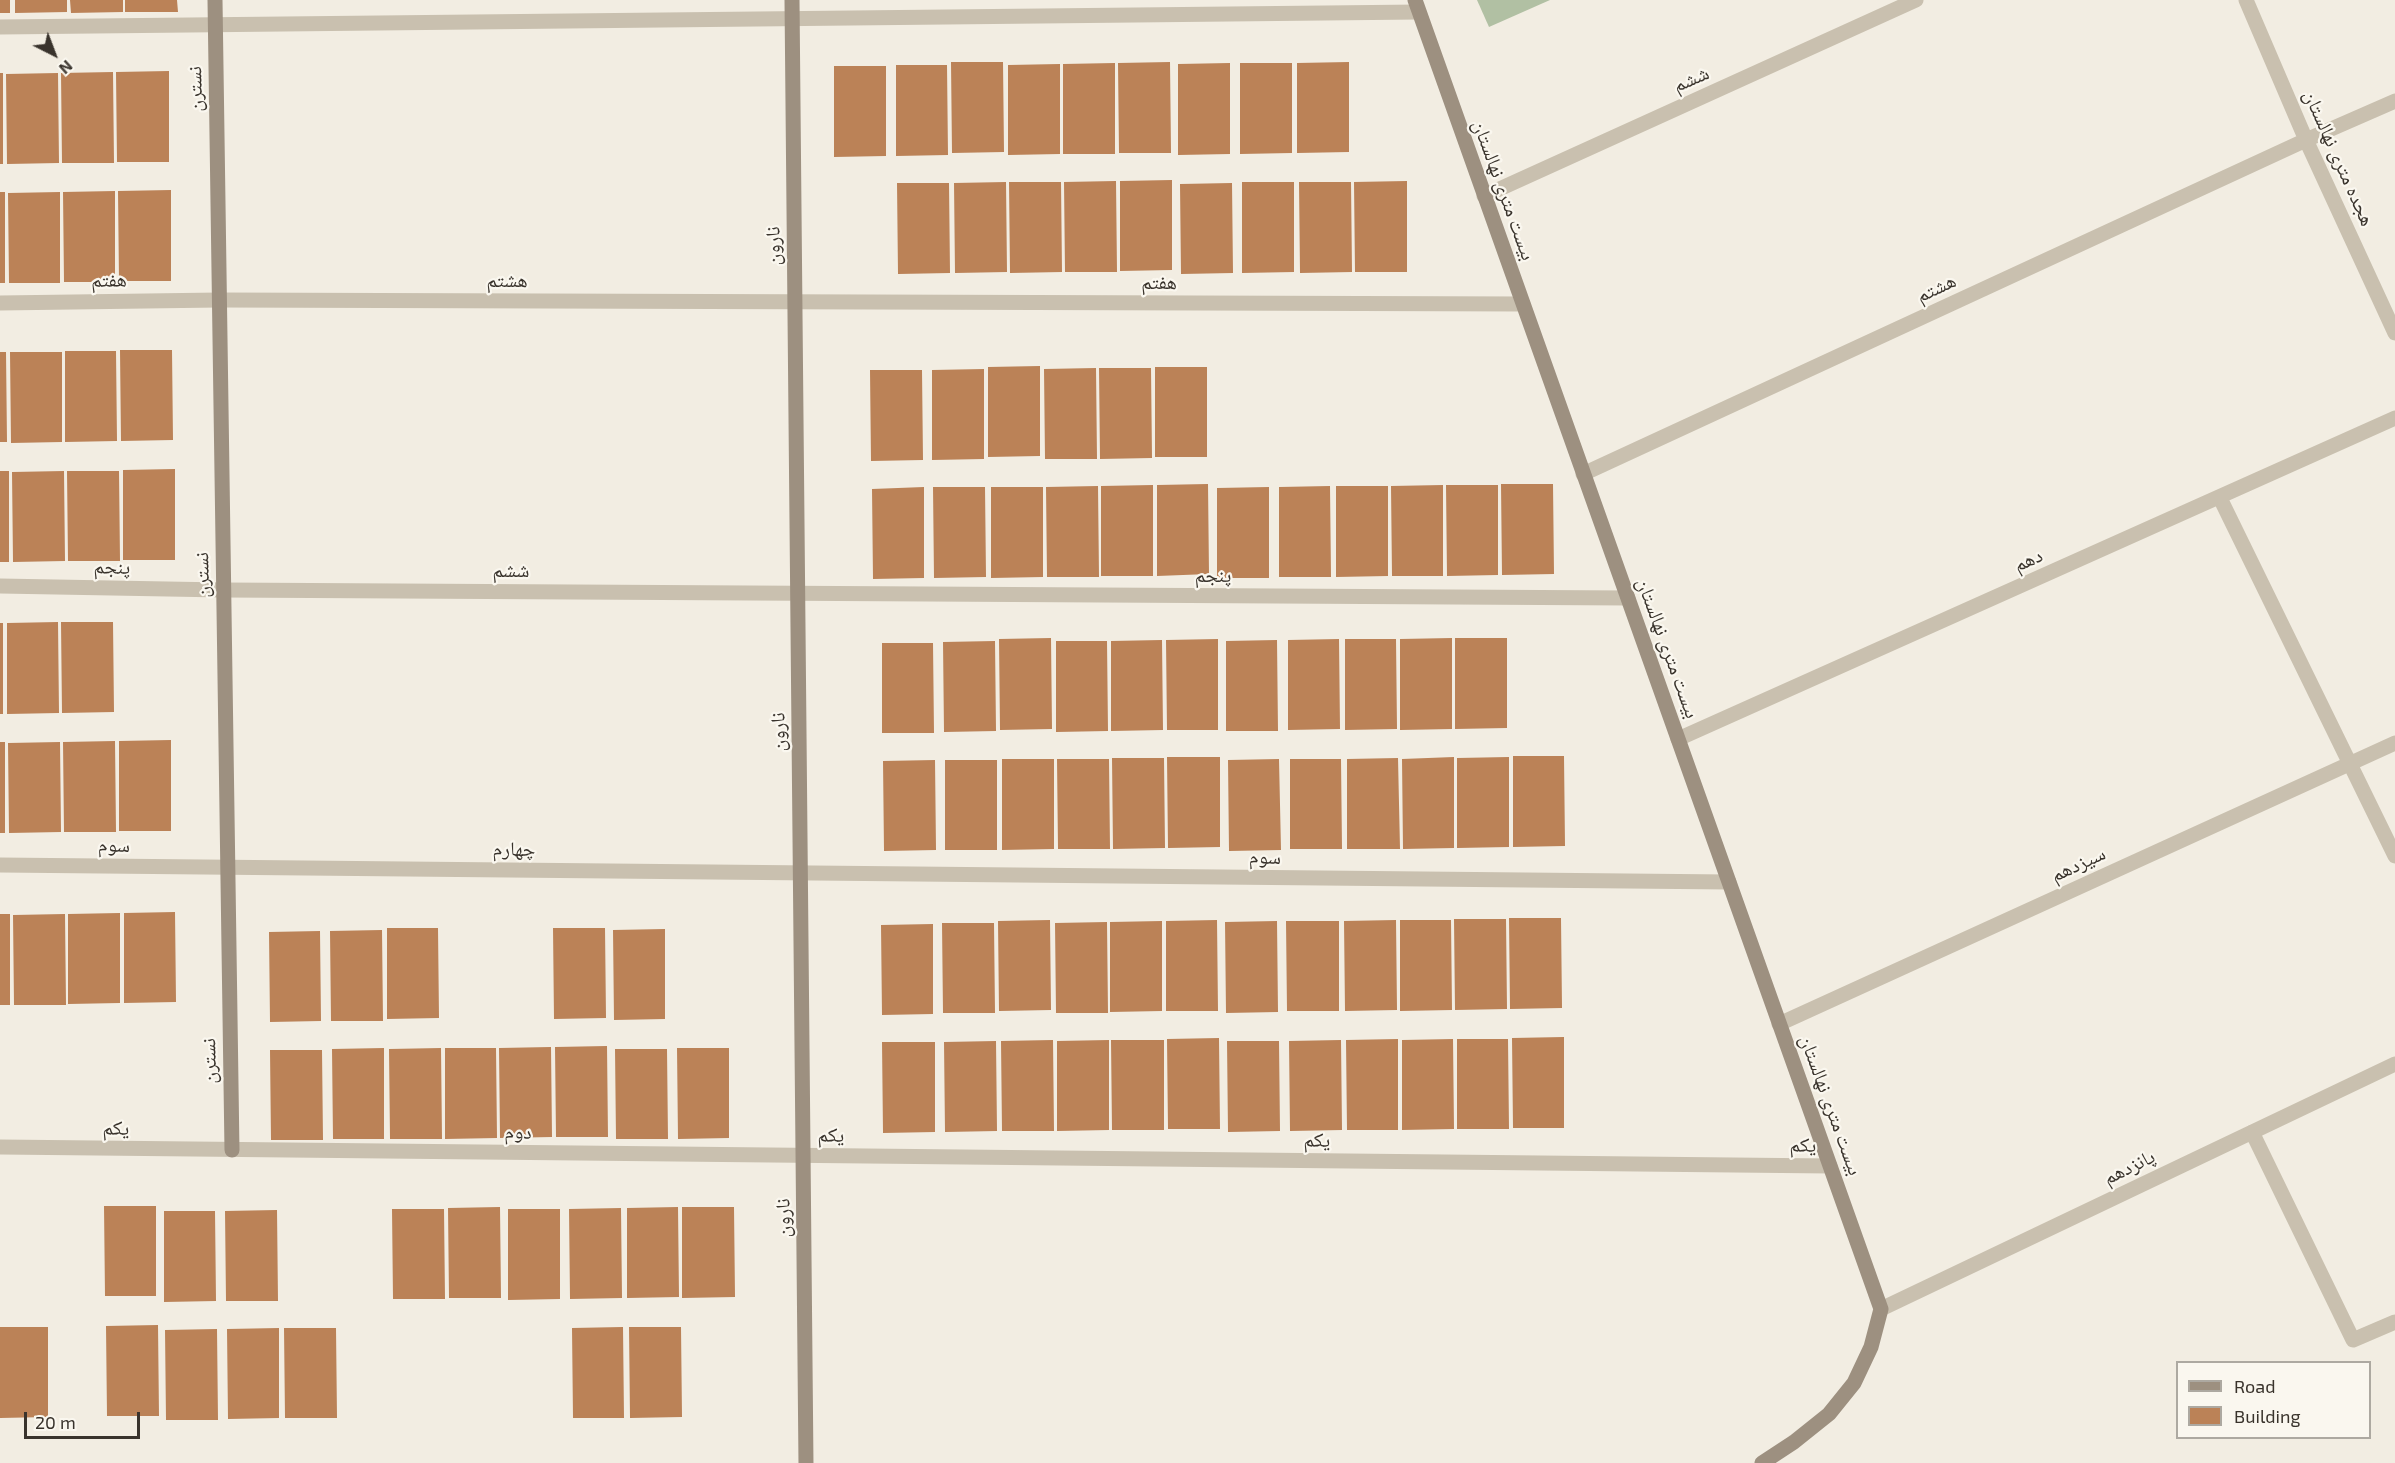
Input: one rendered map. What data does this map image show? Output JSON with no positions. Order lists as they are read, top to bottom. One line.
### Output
{"streets":{"street":["ششم","نسترن","هجده متری نهالستان","بیست متری نهالستان","نارون","هفتم","هشتم","دهم","پنجم","سوم","چهارم","سیزدهم","یکم","دوم","پانزدهم"]},"crossings":[["ششم","نسترن"],["ششم","بیست متری نهالستان"],["ششم","نارون"],["ششم","پنجم"],["نسترن","هفتم"],["نسترن","هشتم"],["نسترن","پنجم"],["نسترن","سوم"],["نسترن","چهارم"],["نسترن","یکم"],["نسترن","دوم"],["هجده متری نهالستان","هشتم"],["بیست متری نهالستان","هفتم"],["بیست متری نهالستان","هشتم"],["بیست متری نهالستان","دهم"],["بیست متری نهالستان","پنجم"],["بیست متری نهالستان","سوم"],["بیست متری نهالستان","سیزدهم"],["بیست متری نهالستان","یکم"],["بیست متری نهالستان","پانزدهم"],["نارون","هفتم"],["نارون","هشتم"],["نارون","پنجم"],["نارون","سوم"],["نارون","چهارم"],["نارون","یکم"],["نارون","دوم"],["هفتم","هشتم"],["سوم","چهارم"],["یکم","دوم"]],"legend":["Road","Building"],"scale_bar":"20 m","north":"bottom right"}
